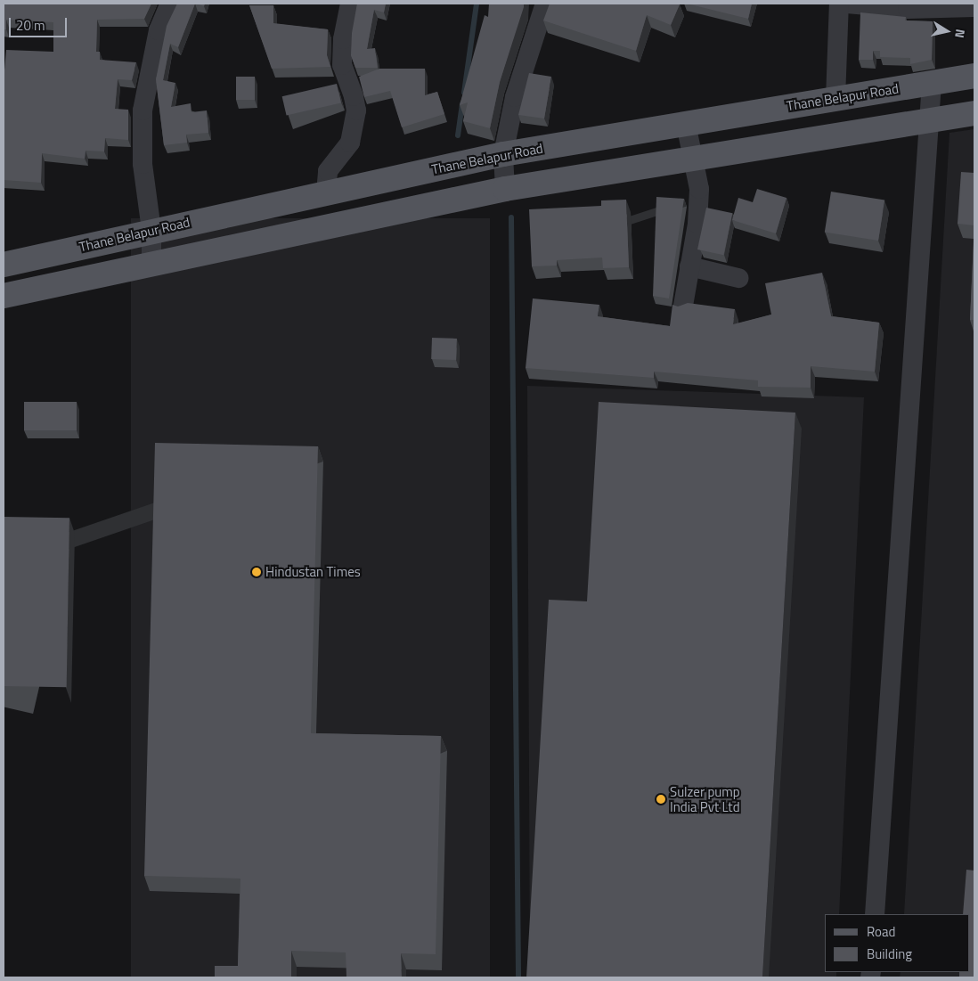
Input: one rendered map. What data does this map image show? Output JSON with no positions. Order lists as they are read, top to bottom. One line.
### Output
{"streets":{"main road":["Thane Belapur Road"]},"places":["Hindustan Times","Sulzer pump India Pvt Ltd"],"legend":["Road","Building"],"scale_bar":"20 m","north":"right"}
